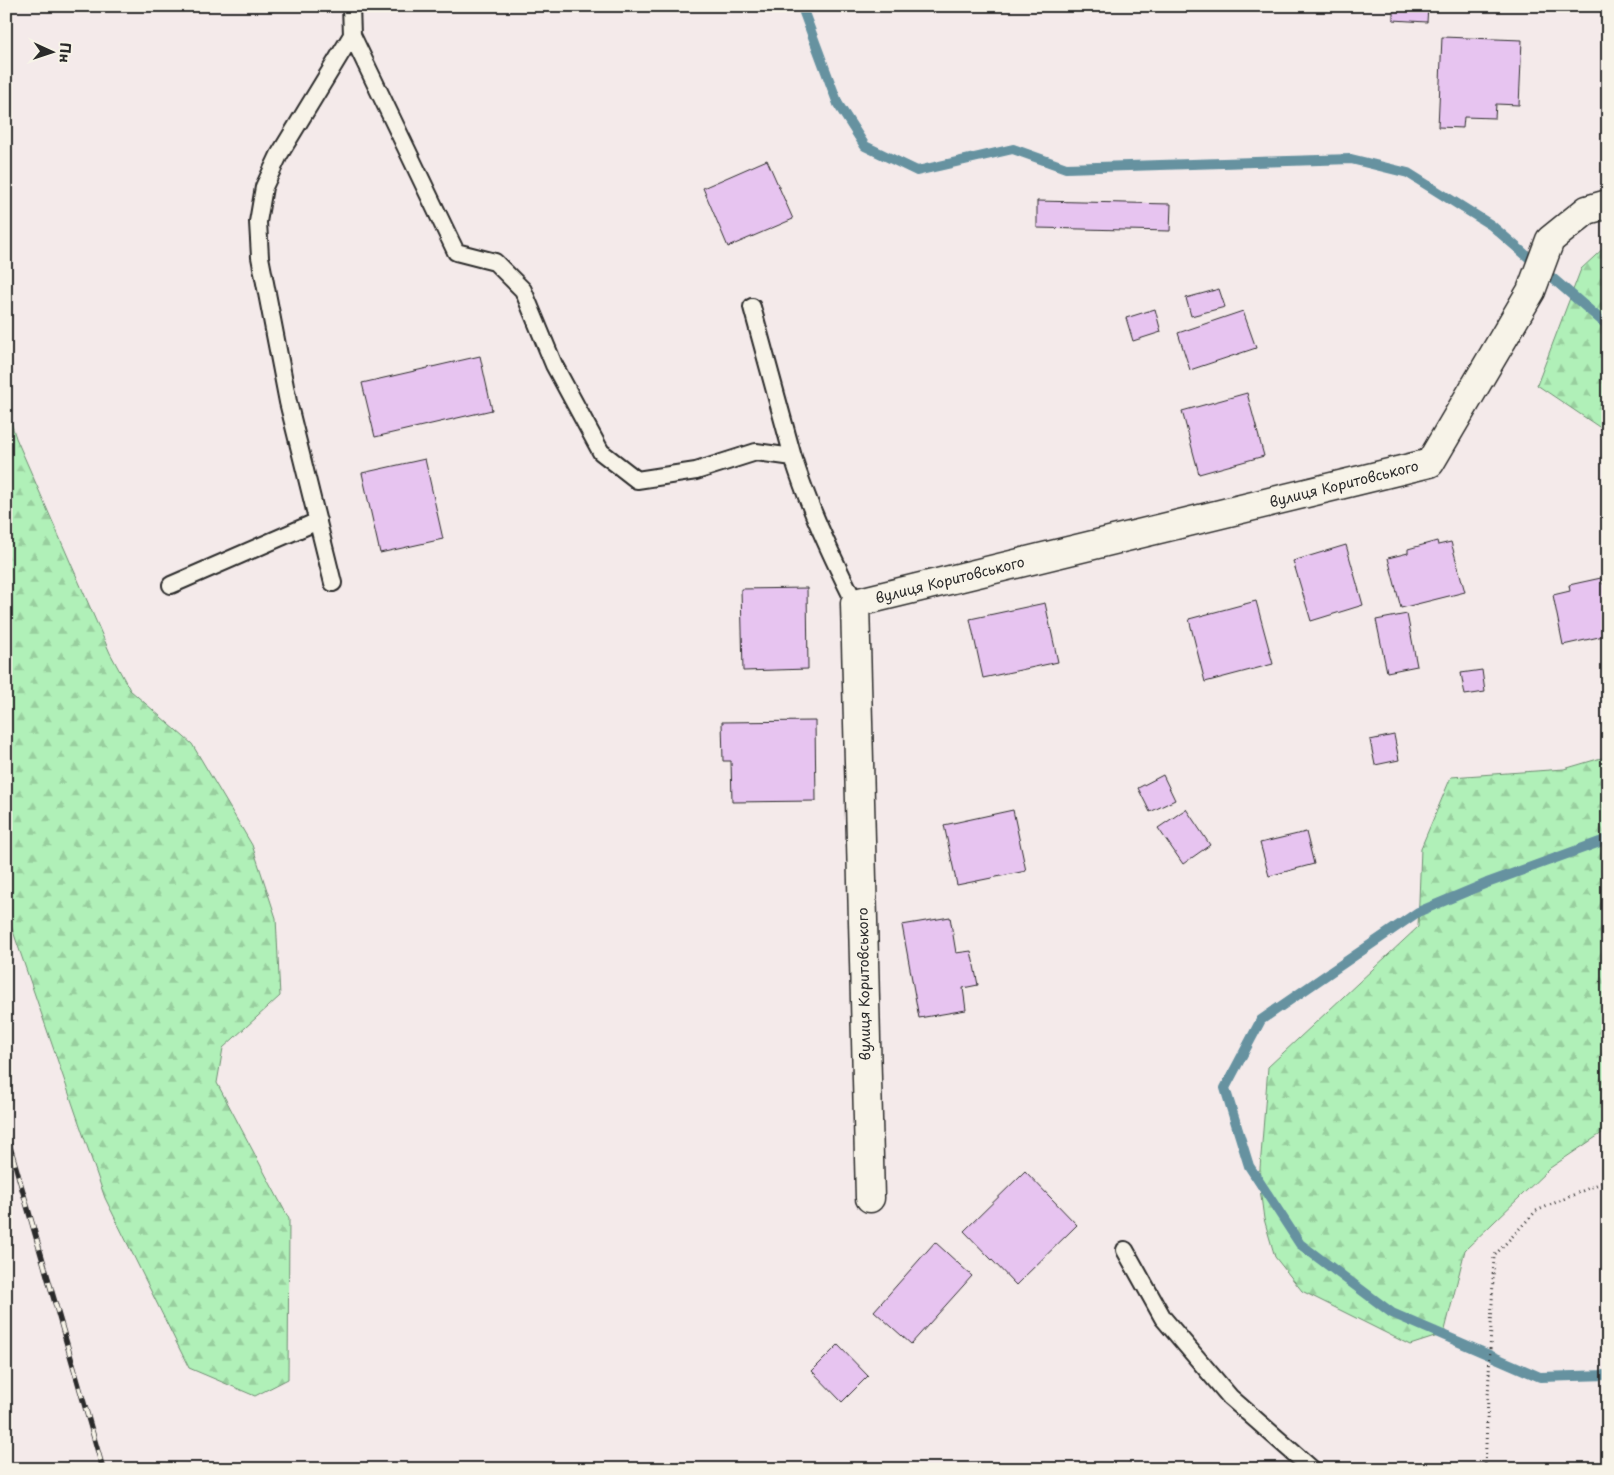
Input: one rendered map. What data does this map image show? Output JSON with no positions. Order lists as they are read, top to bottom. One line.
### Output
{"streets":{"street":["вулиця Коритовського"]},"north":"right"}
